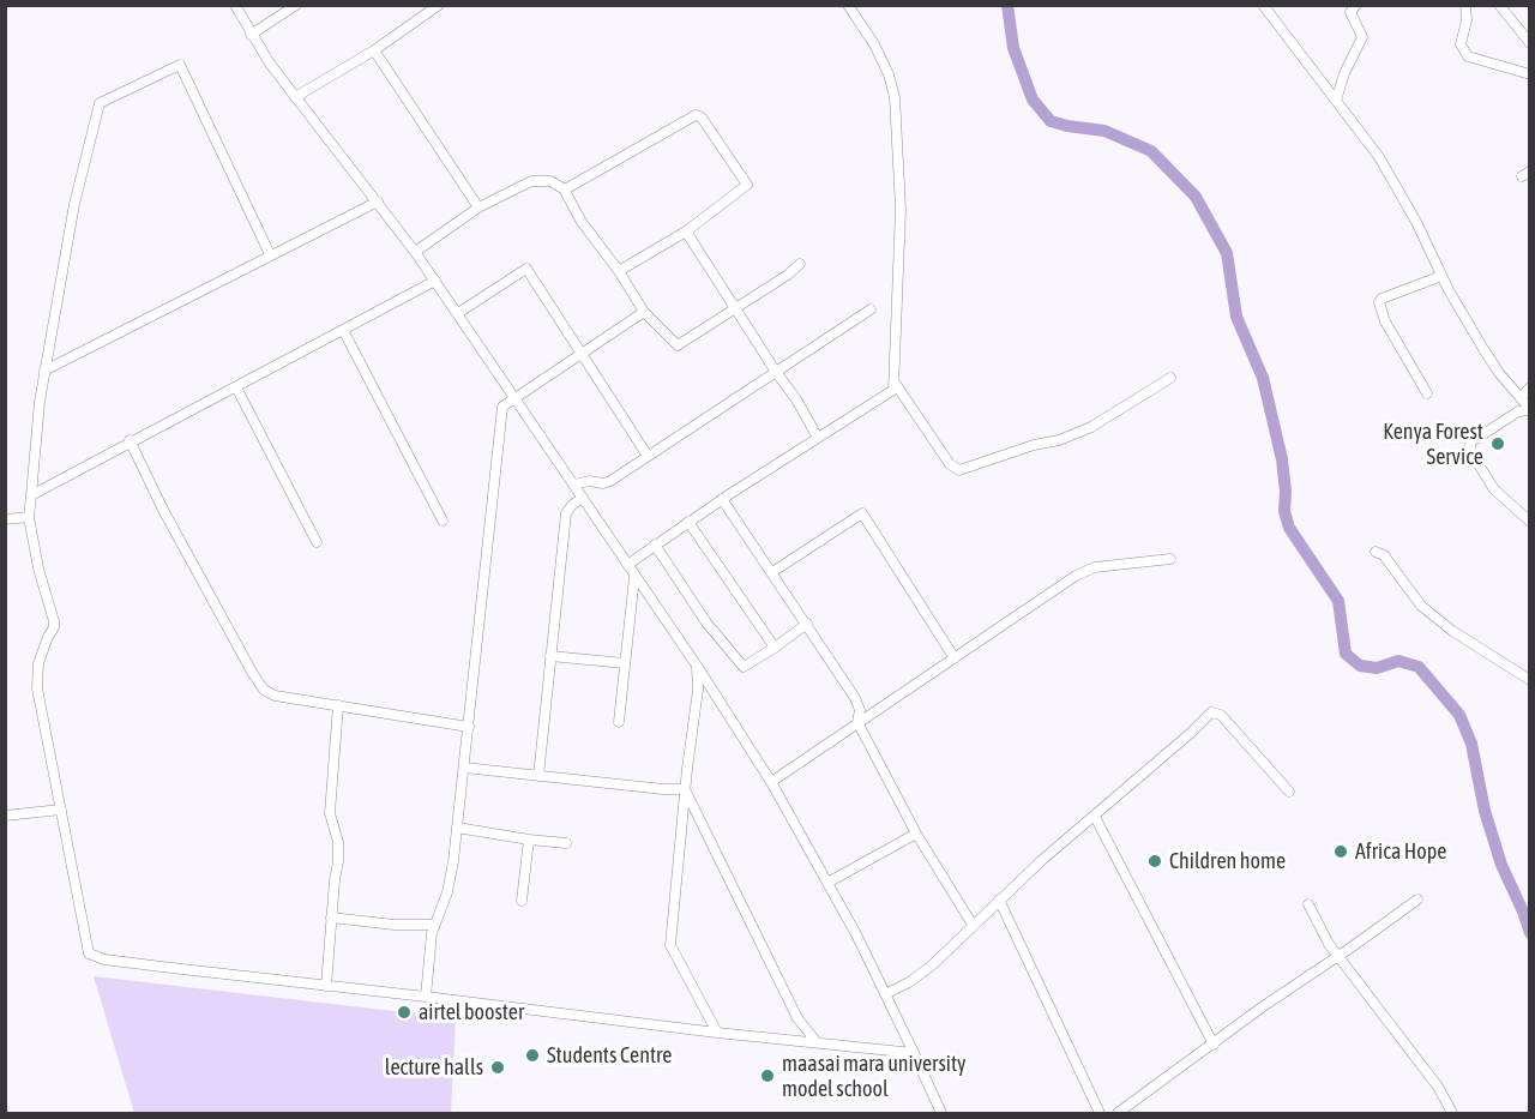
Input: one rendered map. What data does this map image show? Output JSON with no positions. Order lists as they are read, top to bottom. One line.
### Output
{"places":["Kenya Forest Service","Africa Hope","Children home","airtel booster","Students Centre","lecture halls","maasai mara university model school"]}
